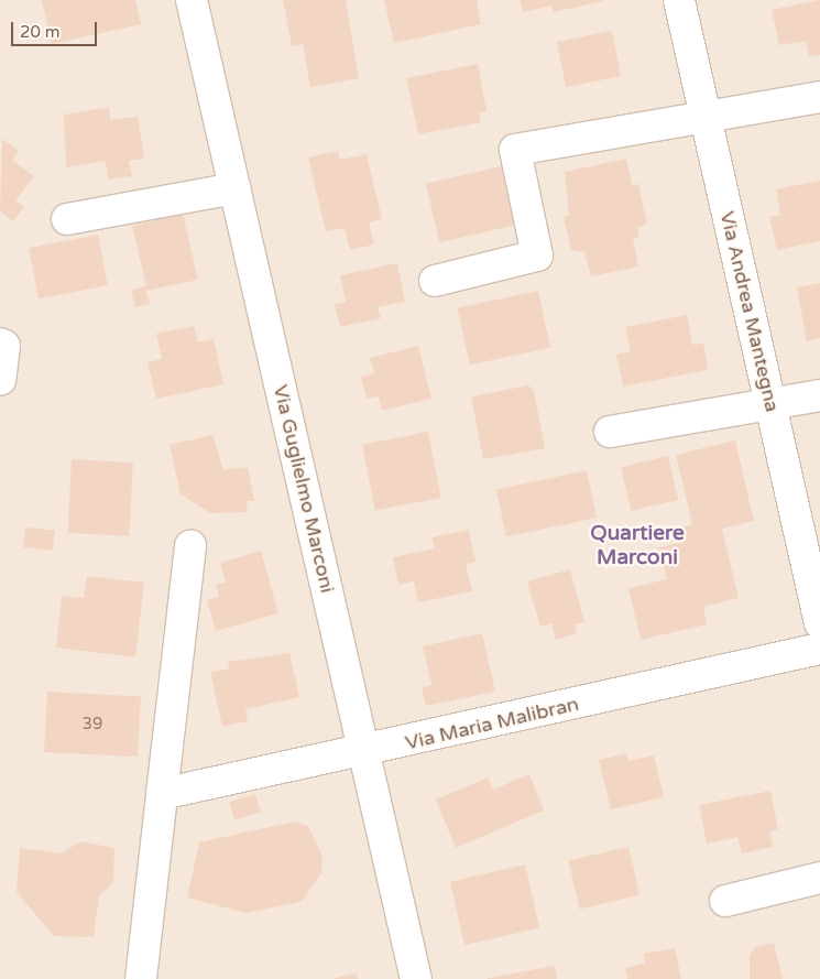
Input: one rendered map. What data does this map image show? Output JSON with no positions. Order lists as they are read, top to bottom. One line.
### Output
{"streets":{"street":["Via Andrea Mantegna","Via Guglielmo Marconi","Via Maria Malibran"]},"crossings":[["Via Guglielmo Marconi","Via Maria Malibran"]],"districts":["Quartiere Marconi"],"house_numbers":["39"],"scale_bar":"20 m"}
